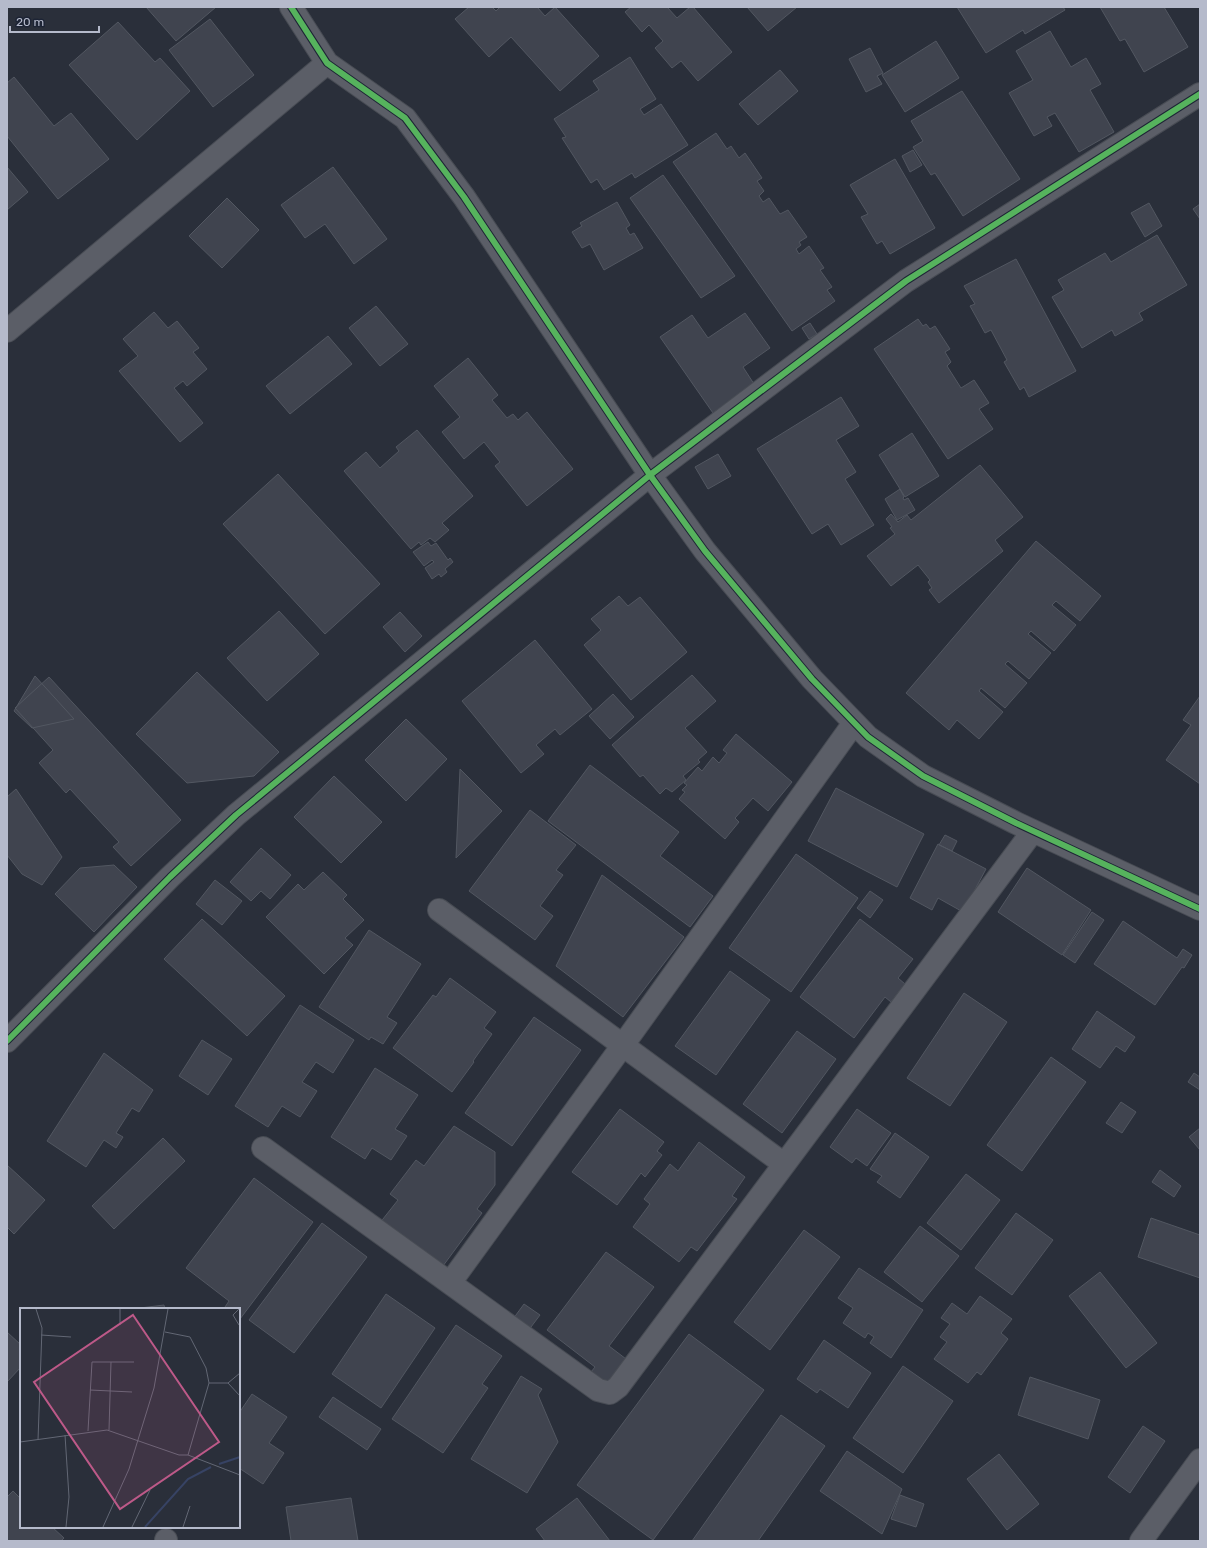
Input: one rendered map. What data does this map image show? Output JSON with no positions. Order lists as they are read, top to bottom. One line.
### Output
{"scale_bar":"20 m"}
